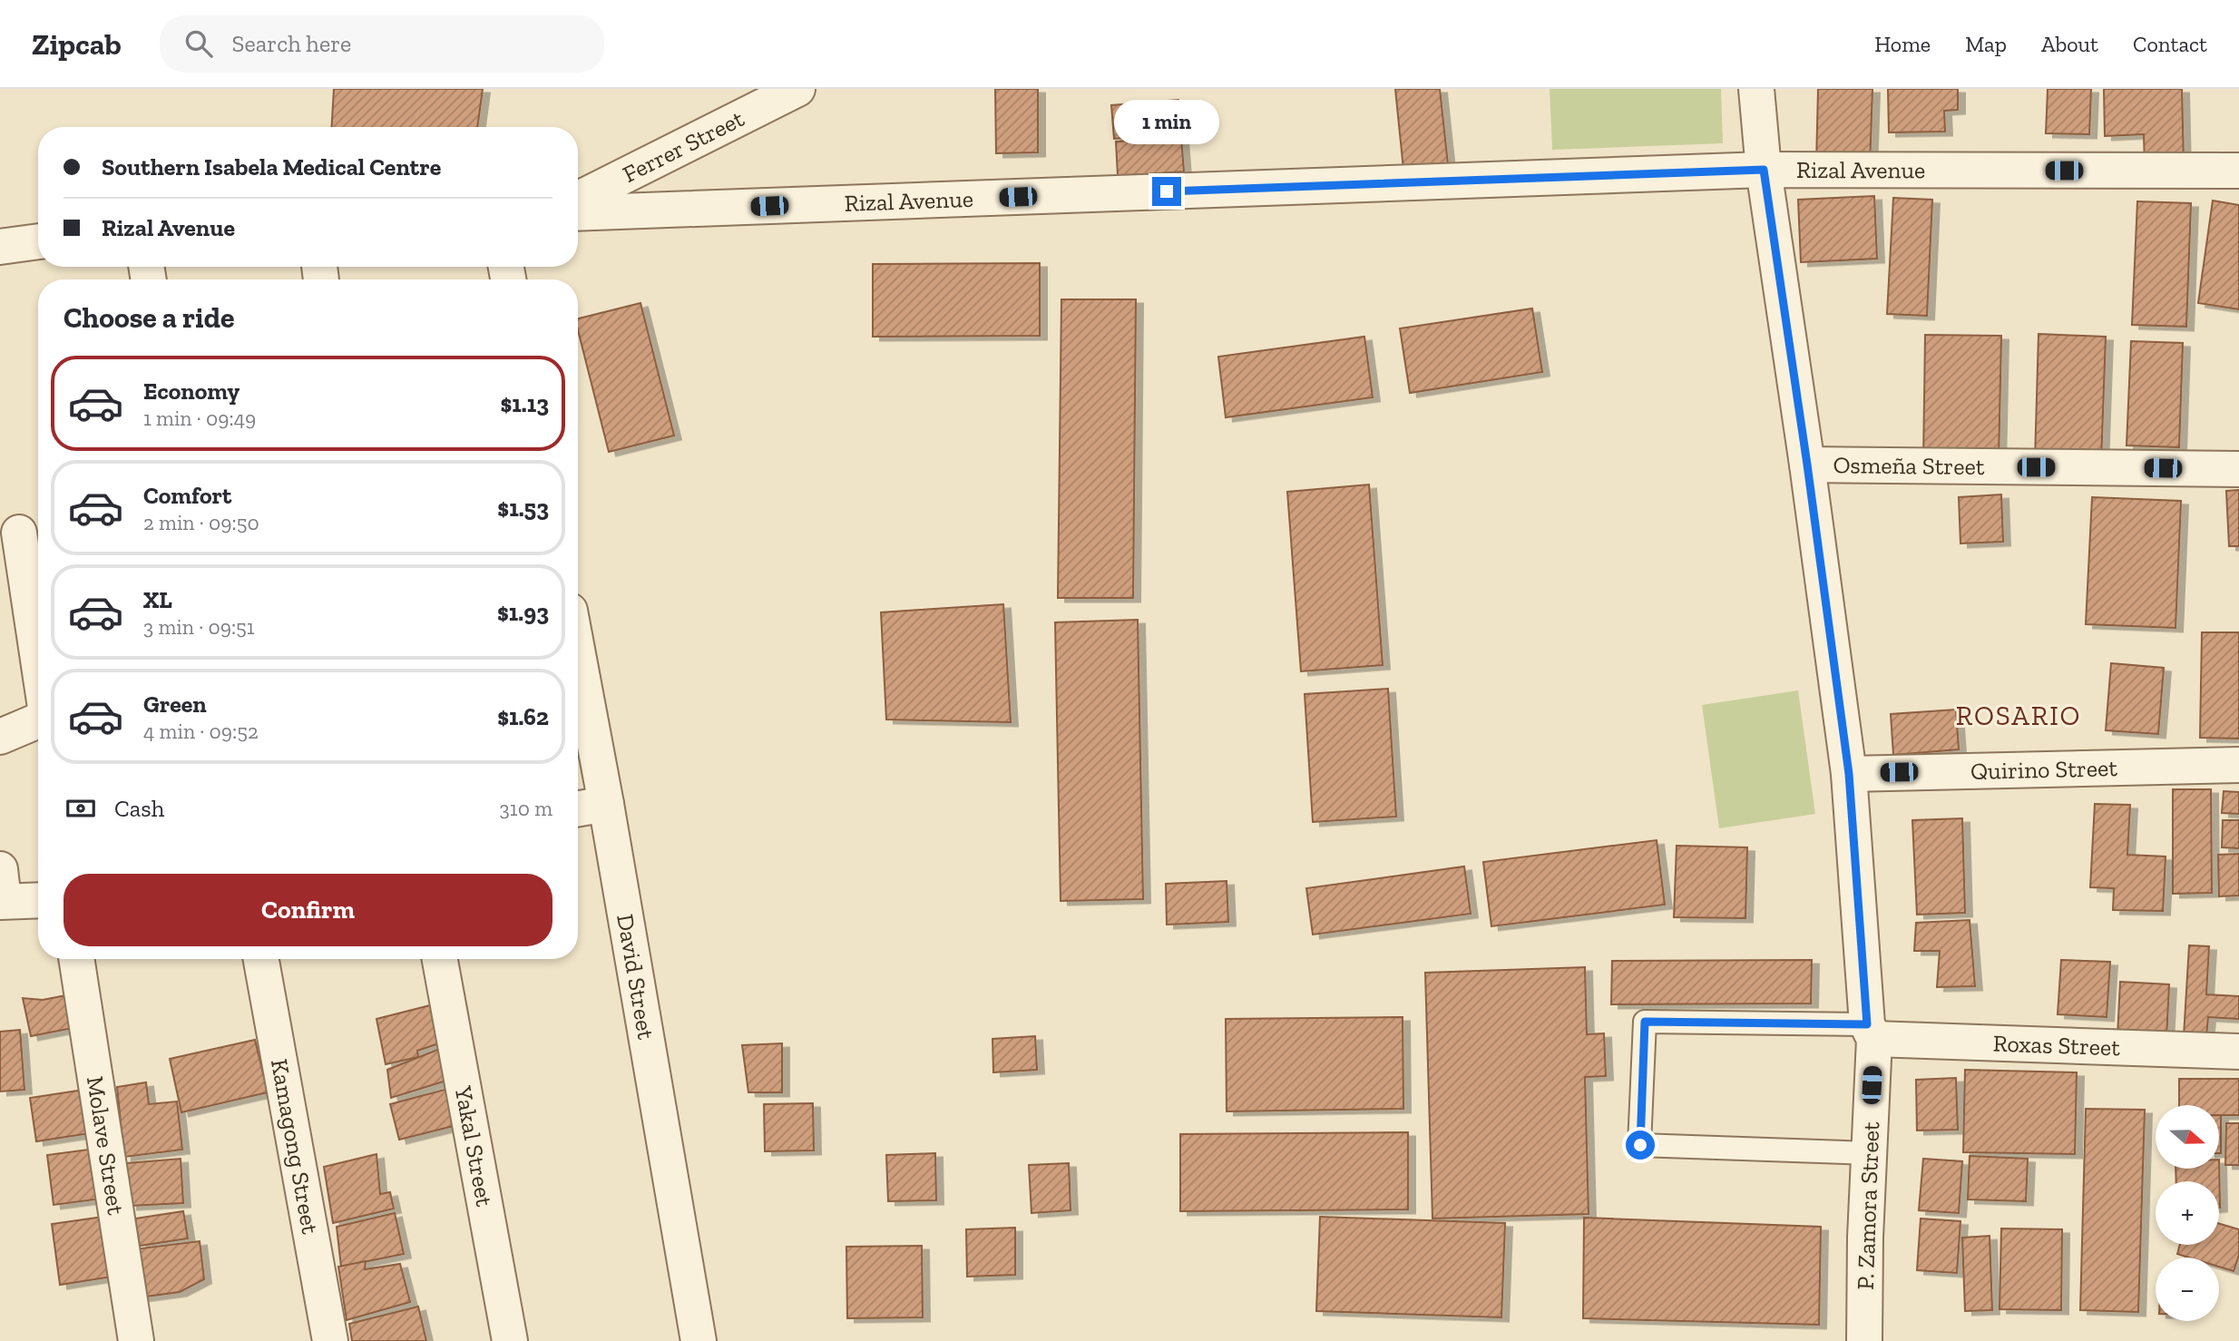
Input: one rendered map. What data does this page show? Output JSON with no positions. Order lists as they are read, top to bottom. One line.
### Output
{"streets":{"street":["Ferrer Street","Rizal Avenue","Osmeña Street","Quirino Street","David Street","Roxas Street","Molave Street","Kamagong Street","Yakal Street","P. Zamora Street"]},"crossings":[["Rizal Avenue","P. Zamora Street"],["Osmeña Street","P. Zamora Street"],["Quirino Street","P. Zamora Street"],["Roxas Street","P. Zamora Street"]],"districts":["ROSARIO"],"north":"right","page":{"header":"Zipcab","search":"Search here","nav":["Home","Map","About","Contact"],"bubble":"1 min","banner":["Southern Isabela Medical Centre","Rizal Avenue"],"heading":"Choose a ride","list":[{"name":"Economy","note":"1 min · 09:49","value":"$1.13"},{"name":"Comfort","note":"2 min · 09:50","value":"$1.53"},{"name":"XL","note":"3 min · 09:51","value":"$1.93"},{"name":"Green","note":"4 min · 09:52","value":"$1.62"}],"pay":["Cash","310 m"],"buttons":"Confirm","map_buttons":["+","−"]}}
